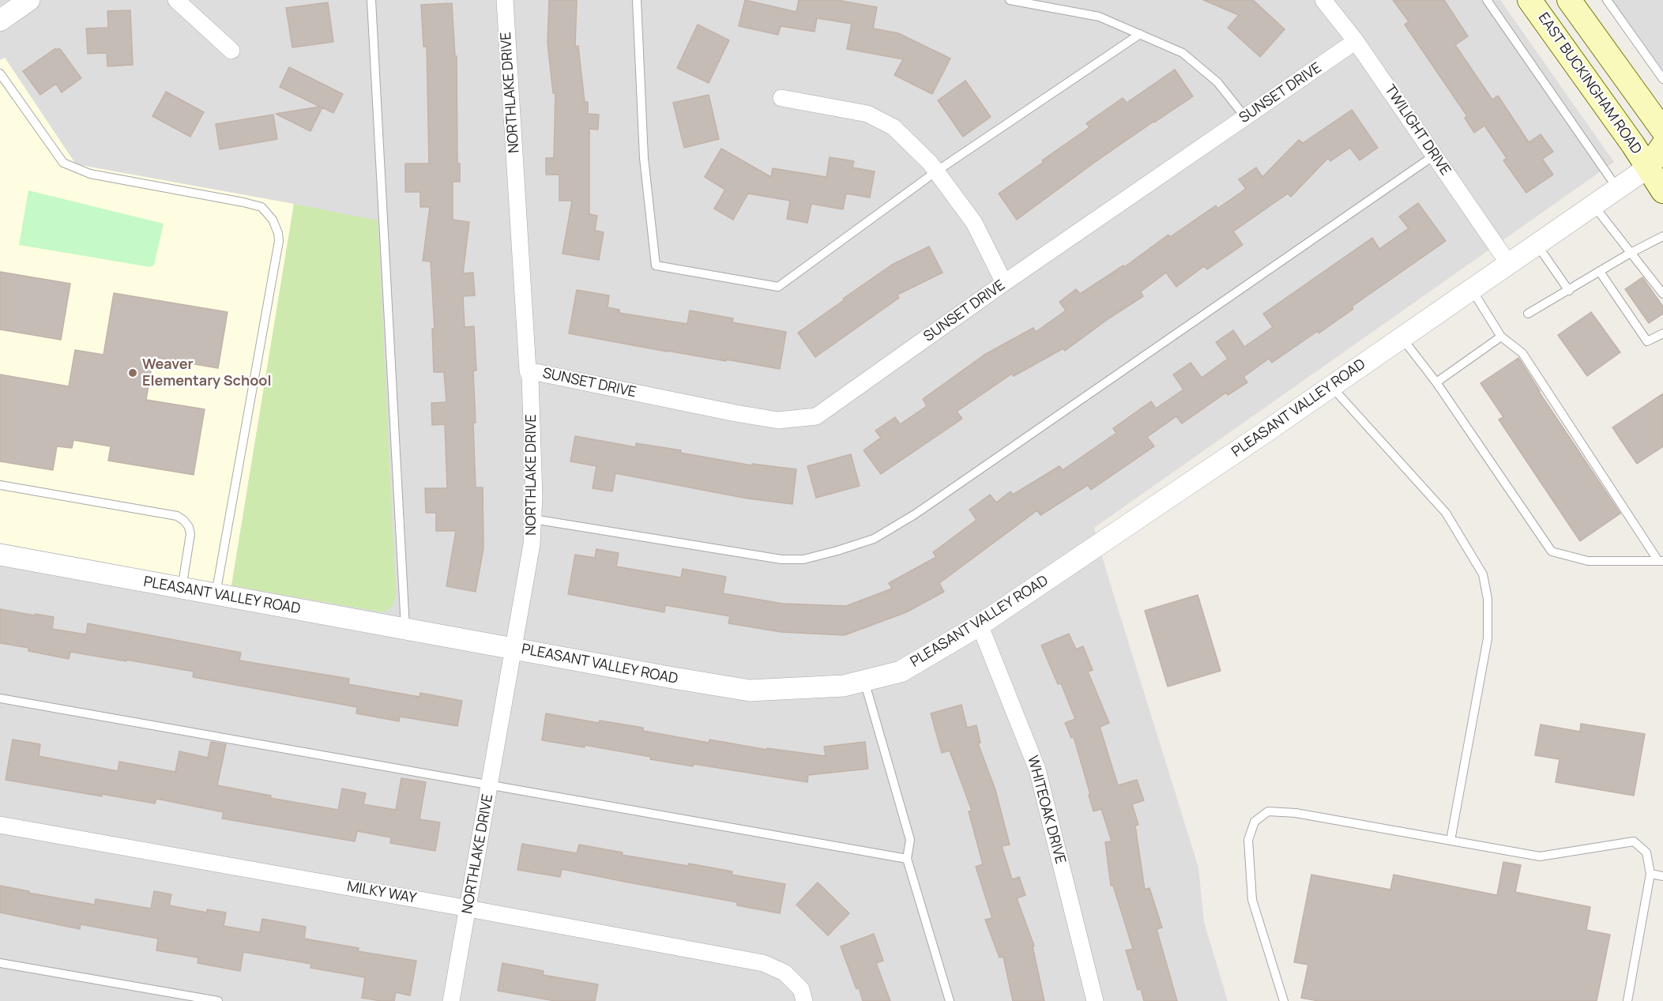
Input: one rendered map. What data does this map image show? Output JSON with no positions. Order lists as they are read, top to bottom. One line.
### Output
{"streets":{"main road":["EAST BUCKINGHAM ROAD","PLEASANT VALLEY ROAD"],"street":["NORTHLAKE DRIVE","SUNSET DRIVE","TWILIGHT DRIVE","WHITEOAK DRIVE","MILKY WAY"]},"crossings":[["EAST BUCKINGHAM ROAD","PLEASANT VALLEY ROAD"],["NORTHLAKE DRIVE","SUNSET DRIVE"],["NORTHLAKE DRIVE","PLEASANT VALLEY ROAD"],["NORTHLAKE DRIVE","MILKY WAY"],["SUNSET DRIVE","TWILIGHT DRIVE"],["TWILIGHT DRIVE","PLEASANT VALLEY ROAD"],["PLEASANT VALLEY ROAD","WHITEOAK DRIVE"]],"places":["Weaver Elementary School"]}
